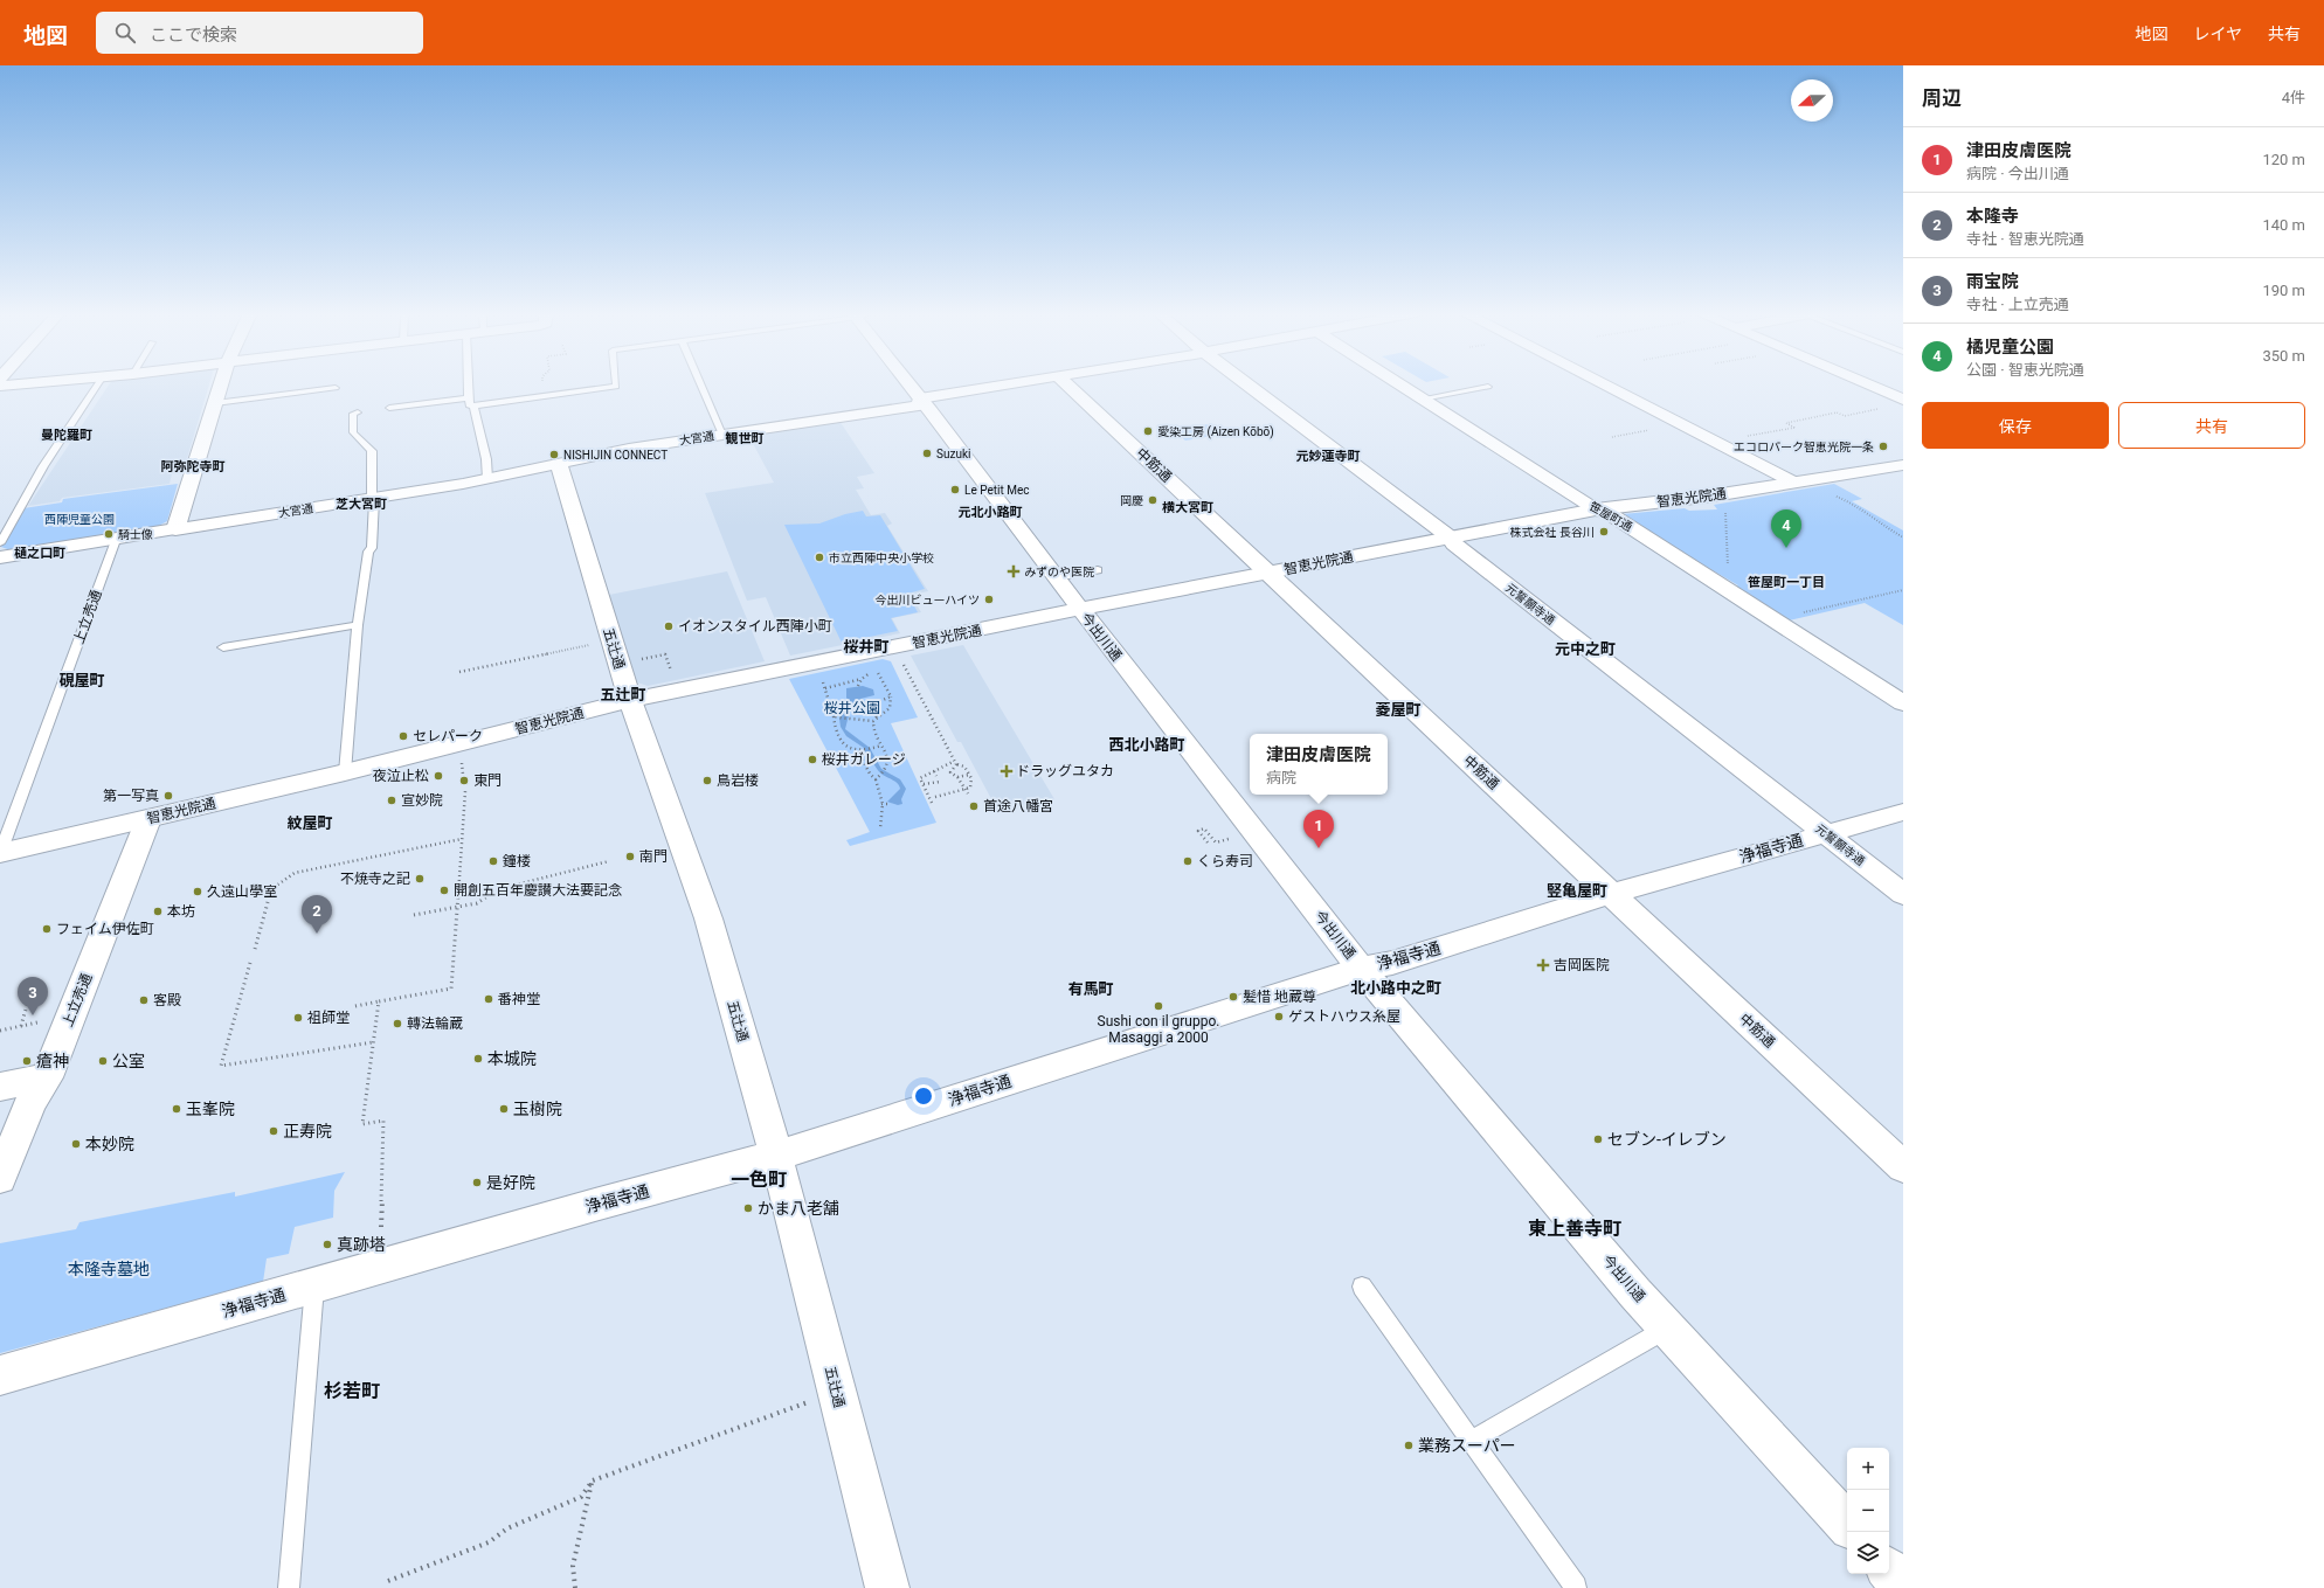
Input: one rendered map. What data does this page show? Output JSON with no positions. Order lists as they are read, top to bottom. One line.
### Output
{"streets":{"street":["大宮通","中筋通","智恵光院通","笹屋町通","元誓願寺通","上立売通","今出川通","五辻通","浄福寺通"]},"crossings":[["大宮通","上立売通"],["大宮通","今出川通"],["大宮通","五辻通"],["中筋通","智恵光院通"],["中筋通","浄福寺通"],["智恵光院通","笹屋町通"],["智恵光院通","元誓願寺通"],["智恵光院通","上立売通"],["智恵光院通","今出川通"],["智恵光院通","五辻通"],["元誓願寺通","浄福寺通"],["今出川通","浄福寺通"],["五辻通","浄福寺通"]],"districts":["曼陀羅町","観世町","元妙蓮寺町","阿弥陀寺町","芝大宮町","横大宮町","元北小路町","樋之口町","笹屋町一丁目","桜井町","元中之町","硯屋町","五辻町","菱屋町","西北小路町","紋屋町","竪亀屋町","北小路中之町","有馬町","一色町","東上善寺町","杉若町"],"parks":["西陣児童公園","桜井公園","本隆寺墓地"],"places":{"other":["愛染工房 (Aizen Kōbō)","エコロパーク智恵光院一条","Suzuki","NISHIJIN CONNECT","Le Petit Mec","岡慶","株式会社 長谷川","騎士像","市立西陣中央小学校","今出川ビューハイツ","イオンスタイル西陣小町","セレパーク","桜井ガレージ","夜泣止松","東門","鳥岩楼","第一写真","宣妙院","首途八幡宮","南門","鐘楼","くら寿司","不焼寺之記","開創五百年慶讃大法要記念","久遠山學室","本坊","フェイム伊佐町","髪惜 地蔵尊","番神堂","客殿","Sushi con il gruppo. Masaggi a 2000","ゲストハウス糸屋","祖師堂","轉法輪蔵","本城院","瘡神","公室","玉峯院","玉樹院","正寿院","セブン-イレブン","本妙院","是好院","かま八老舗","真跡塔","業務スーパー"],"health":["みずのや医院","ドラッグユタカ","吉岡医院"]},"north":"left","page":{"header":"地図","search":"ここで検索","nav":["地図","レイヤ","共有"],"heading":["周辺","4件"],"list":[{"mark":"1","name":"津田皮膚医院","note":"病院 · 今出川通","value":"120 m"},{"mark":"2","name":"本隆寺","note":"寺社 · 智恵光院通","value":"140 m"},{"mark":"3","name":"雨宝院","note":"寺社 · 上立売通","value":"190 m"},{"mark":"4","name":"橘児童公園","note":"公園 · 智恵光院通","value":"350 m"}],"buttons":["保存","共有"],"pins":["4","1","2","3"],"popup":["津田皮膚医院","病院"],"map_buttons":["+","−"]}}
